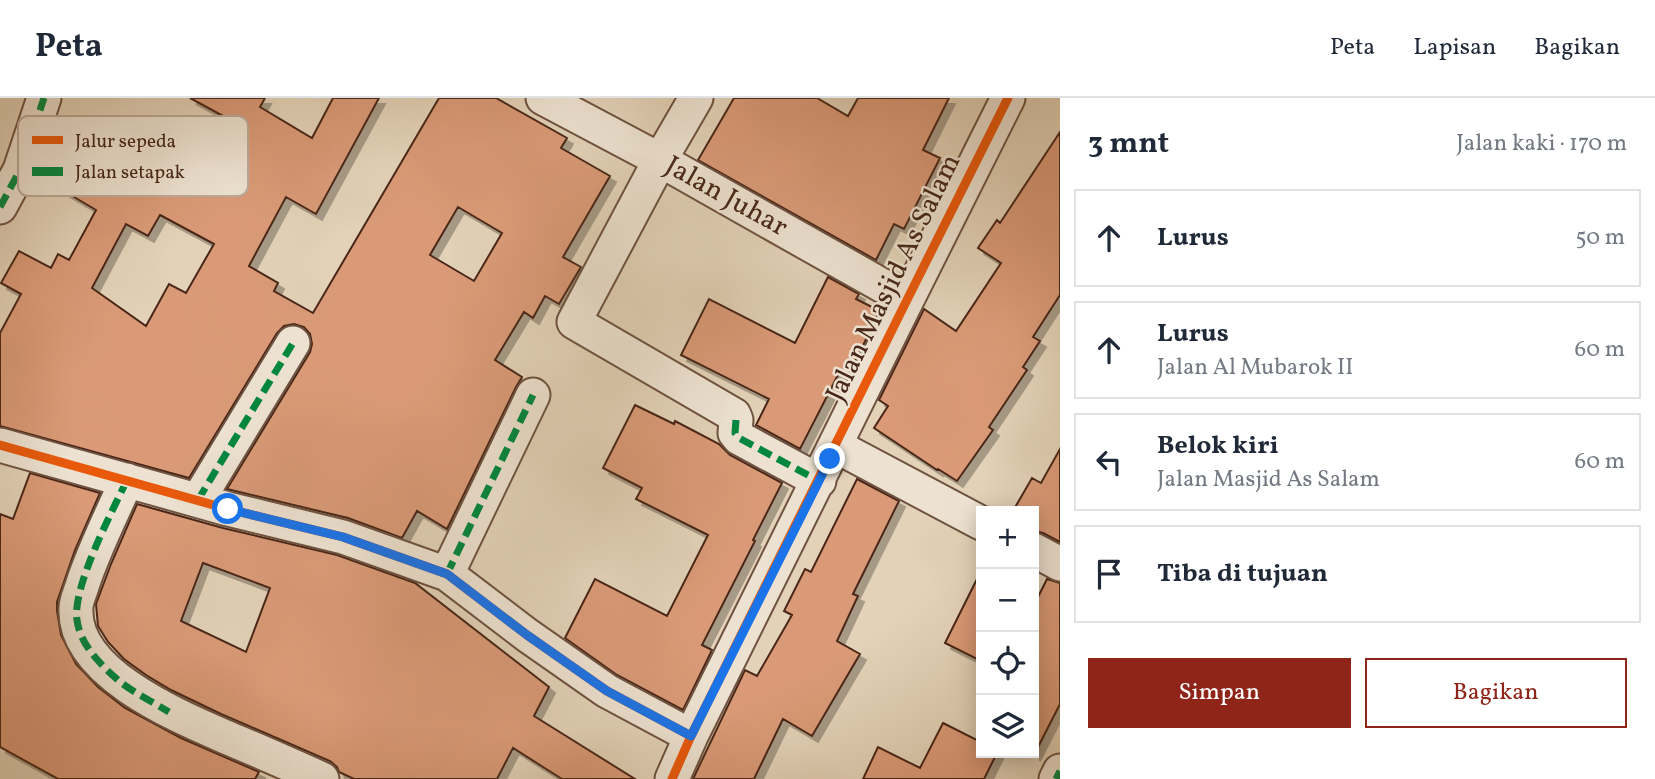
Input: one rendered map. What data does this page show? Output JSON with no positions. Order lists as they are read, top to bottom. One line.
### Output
{"streets":{"street":["Jalan Juhar","Jalan Masjid As Salam"]},"crossings":[["Jalan Juhar","Jalan Masjid As Salam"]],"legend":["Jalur sepeda","Jalan setapak"],"page":{"header":"Peta","nav":["Peta","Lapisan","Bagikan"],"heading":["3 mnt","Jalan kaki · 170 m"],"list":[["Lurus","50 m"],["Lurus","Jalan Al Mubarok II","60 m"],["Belok kiri","Jalan Masjid As Salam","60 m"],"Tiba di tujuan"],"map_buttons":["+","−"],"buttons":["Simpan","Bagikan"]}}
